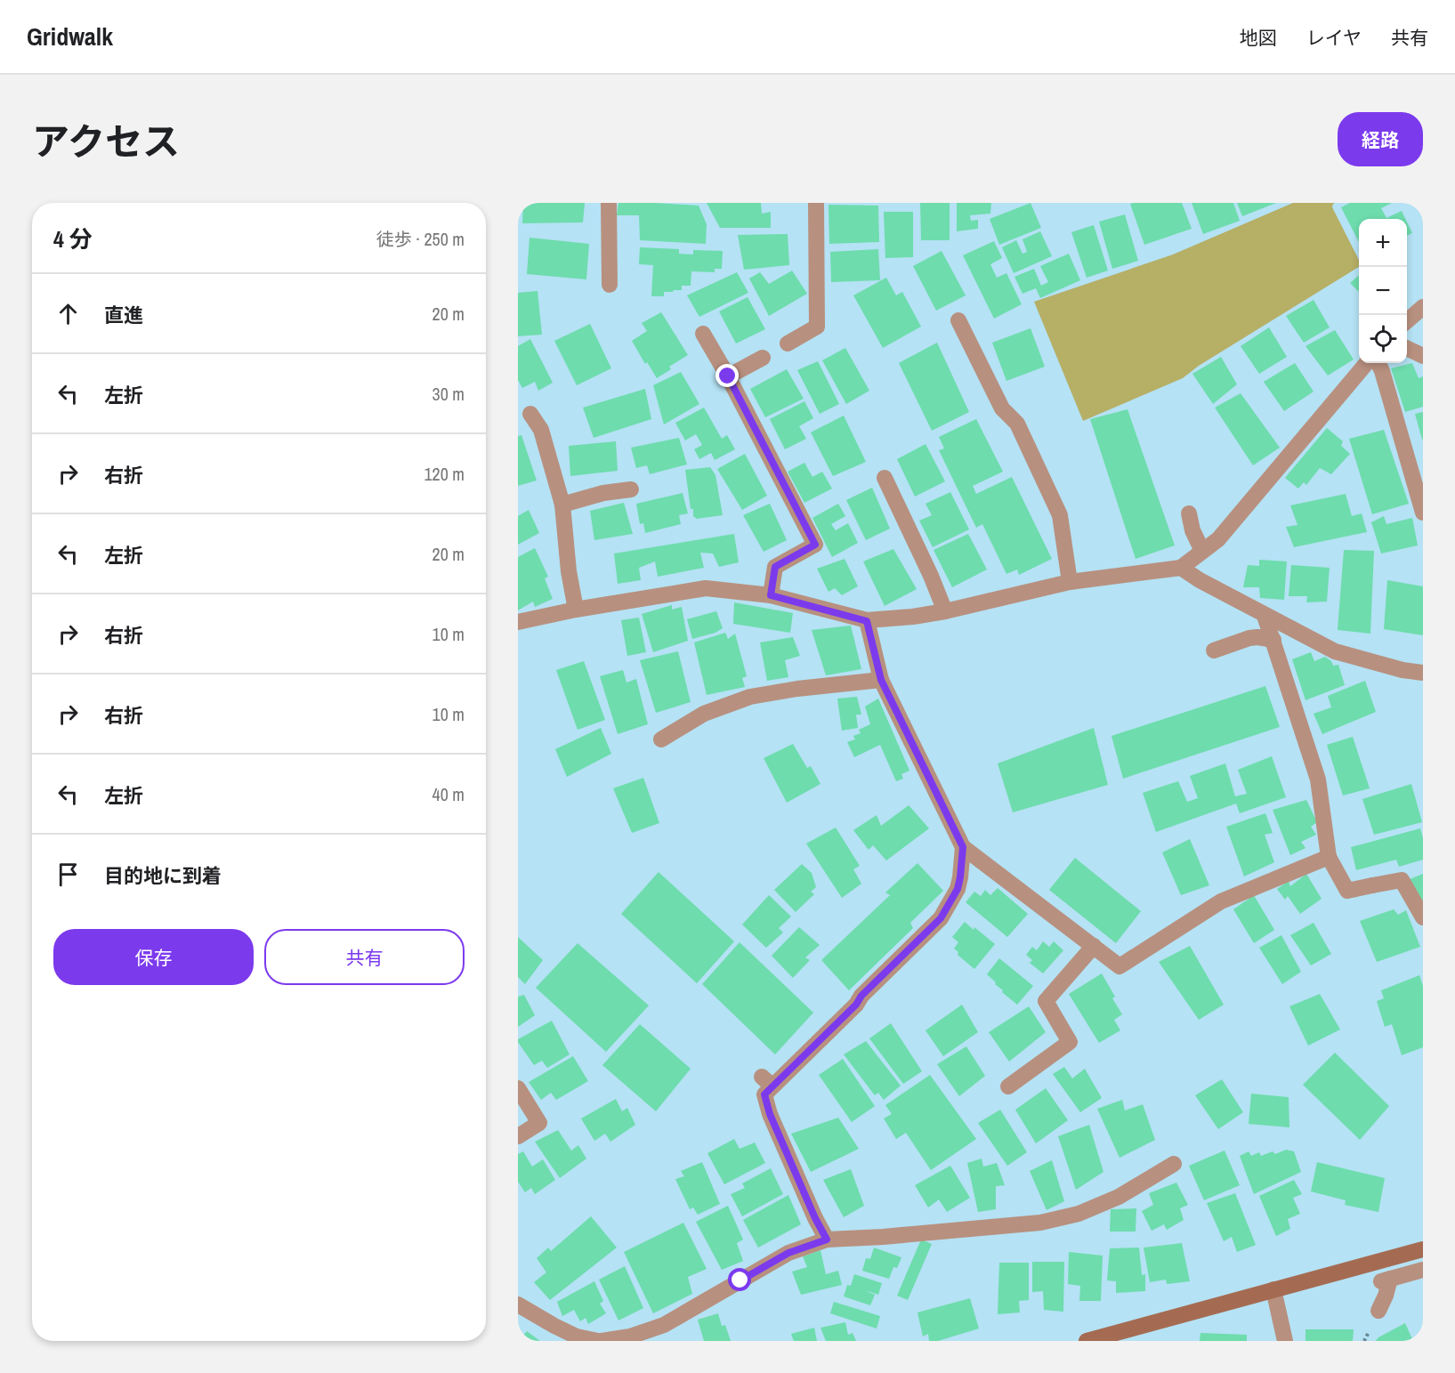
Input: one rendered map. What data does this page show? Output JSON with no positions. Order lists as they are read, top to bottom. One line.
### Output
{"page":{"header":"Gridwalk","nav":["地図","レイヤ","共有"],"title":"アクセス","buttons":["経路",["保存","共有"]],"heading":["4 分","徒歩 · 250 m"],"map_buttons":["+","−"],"list":[["直進","20 m"],["左折","30 m"],["右折","120 m"],["左折","20 m"],["右折","10 m"],["右折","10 m"],["左折","40 m"],"目的地に到着"]}}
